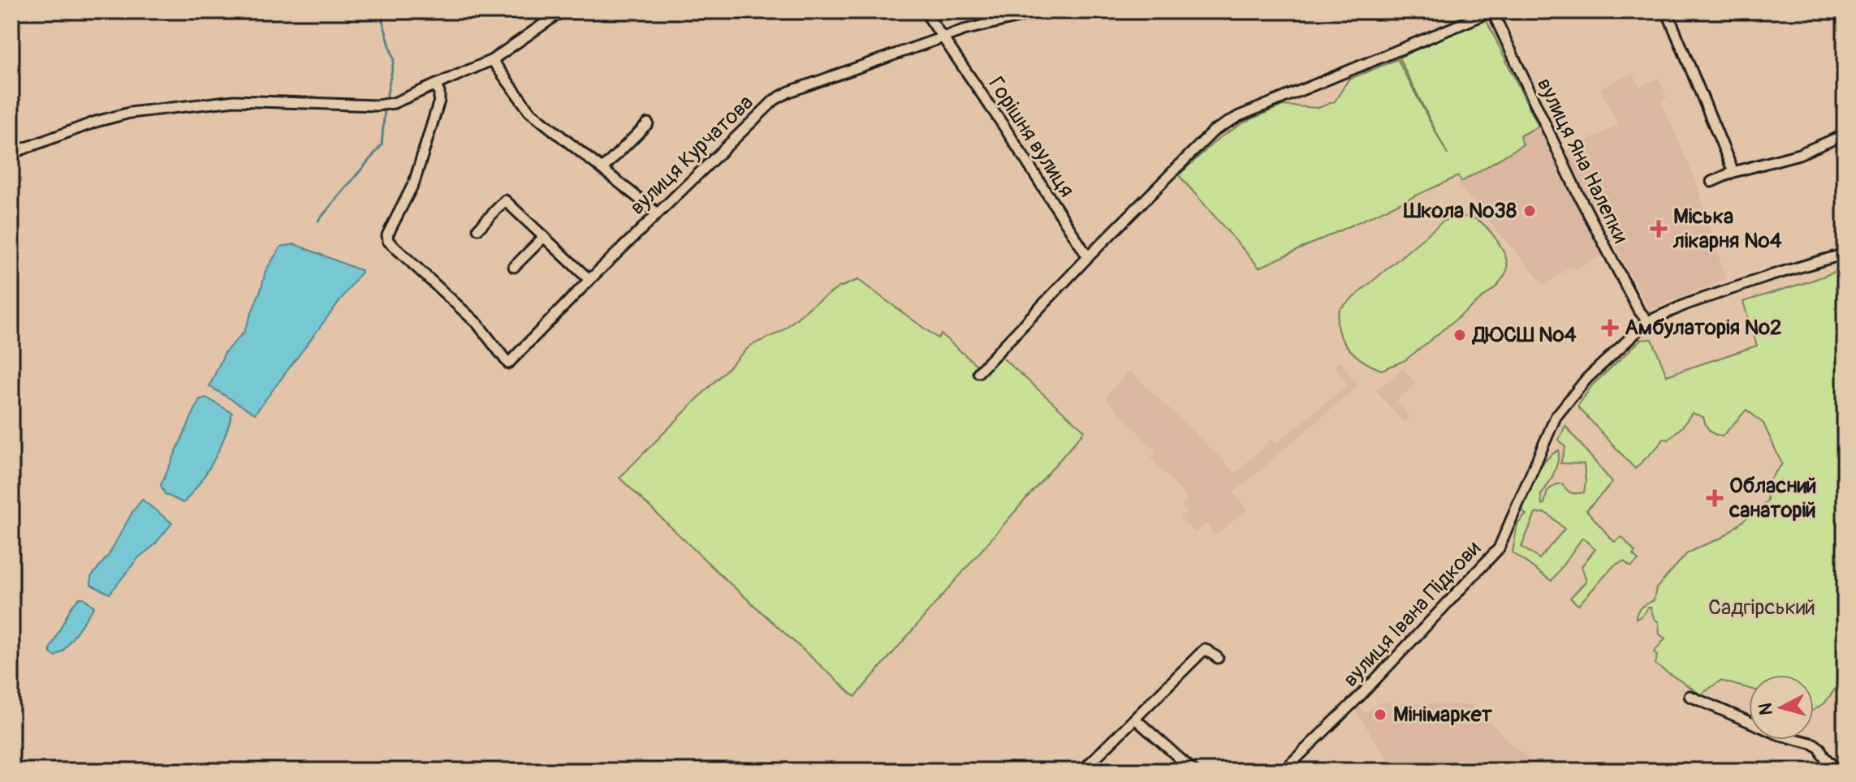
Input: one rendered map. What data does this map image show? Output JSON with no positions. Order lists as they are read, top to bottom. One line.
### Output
{"streets":{"street":["Горішня вулиця","вулиця Курчатова","вулиця Яна Налепки","вулиця Івана Підкови"]},"crossings":[["Горішня вулиця","вулиця Курчатова"],["вулиця Яна Налепки","вулиця Івана Підкови"]],"parks":["Садгірський"],"places":{"other":["Школа №38","ДЮСШ №4","Мінімаркет"],"health":["Міська лікарня №4","Амбулаторія №2","Обласний санаторій"]},"north":"left"}
